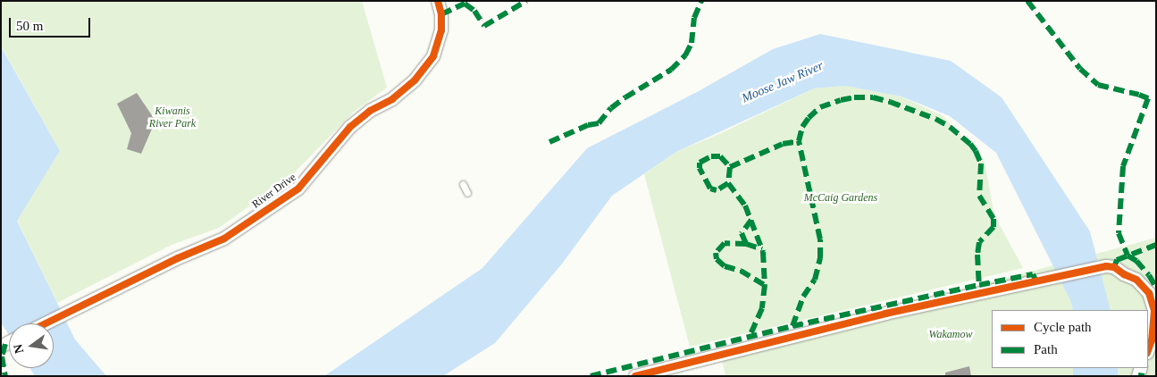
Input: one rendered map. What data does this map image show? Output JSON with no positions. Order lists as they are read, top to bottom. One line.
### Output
{"streets":{"street":["River Drive"]},"water":["Moose Jaw River"],"parks":["Kiwanis River Park","McCaig Gardens","Wakamow"],"legend":["Cycle path","Path"],"scale_bar":"50 m","north":"left"}
